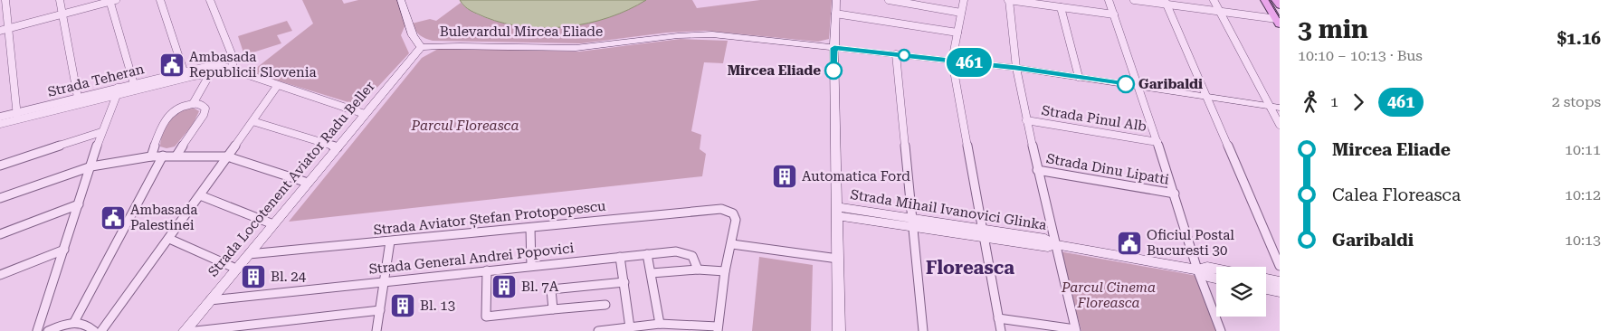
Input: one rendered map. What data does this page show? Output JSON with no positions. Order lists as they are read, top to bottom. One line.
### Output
{"streets":{"street":["Bulevardul Mircea Eliade","Strada Teheran","Strada Pinul Alb","Strada Dinu Lipatti","Strada Locotenent Aviator Radu Beller","Strada Mihail Ivanovici Glinka","Strada Aviator Ștefan Protopopescu","Strada General Andrei Popovici"]},"crossings":[["Bulevardul Mircea Eliade","Strada Locotenent Aviator Radu Beller"],["Strada Locotenent Aviator Radu Beller","Strada Aviator Ștefan Protopopescu"],["Strada Locotenent Aviator Radu Beller","Strada General Andrei Popovici"]],"districts":["Floreasca"],"parks":["Parcul Floreasca","Parcul Cinema Floreasca"],"places":{"public building":["Ambasada Republicii Slovenia","Ambasada Palestinei","Oficiul Postal Bucuresti 30"],"other":["Mircea Eliade","Garibaldi"],"building":["Automatica Ford","Bl. 24","Bl. 7A","Bl. 13"]},"lines":["bus line 461"],"page":{"on_map":"461","heading":["3 min","10:10 – 10:13 · Bus","$1.16"],"legs":["1","461","2 stops"],"list":[{"name":"Mircea Eliade","value":"10:11"},{"name":"Calea Floreasca","value":"10:12"},{"name":"Garibaldi","value":"10:13"}]}}
